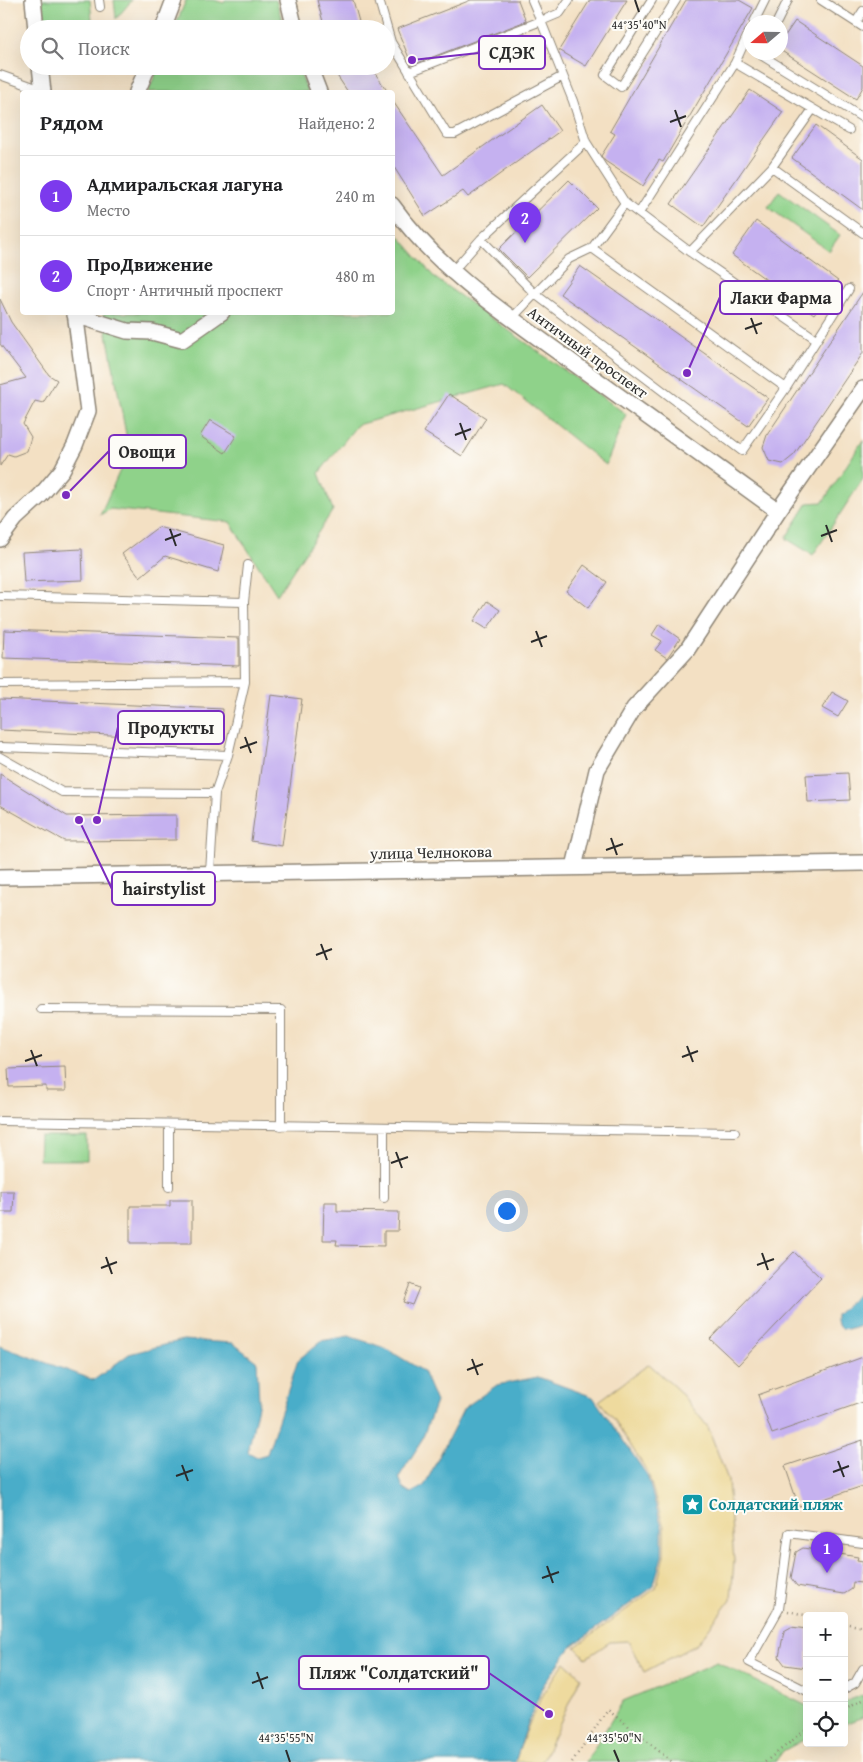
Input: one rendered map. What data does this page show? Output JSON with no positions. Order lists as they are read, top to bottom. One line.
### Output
{"streets":{"street":["Античный проспект","улица Челнокова"]},"places":{"other":["СДЭК","Лаки Фарма","Овощи","hairstylist","Продукты","Пляж \"Солдатский\""],"place":["Солдатский пляж"]},"north":"left","page":{"search":"Поиск","heading":["Рядом","Найдено: 2"],"list":[{"mark":"1","name":"Адмиральская лагуна","note":"Место","value":"240 m"},{"mark":"2","name":"ПроДвижение","note":"Спорт · Античный проспект","value":"480 m"}],"pins":["2","1"],"map_buttons":["+","−"]},"coordinates":["44°35'40\"N","44°35'55\"N","44°35'50\"N"]}
